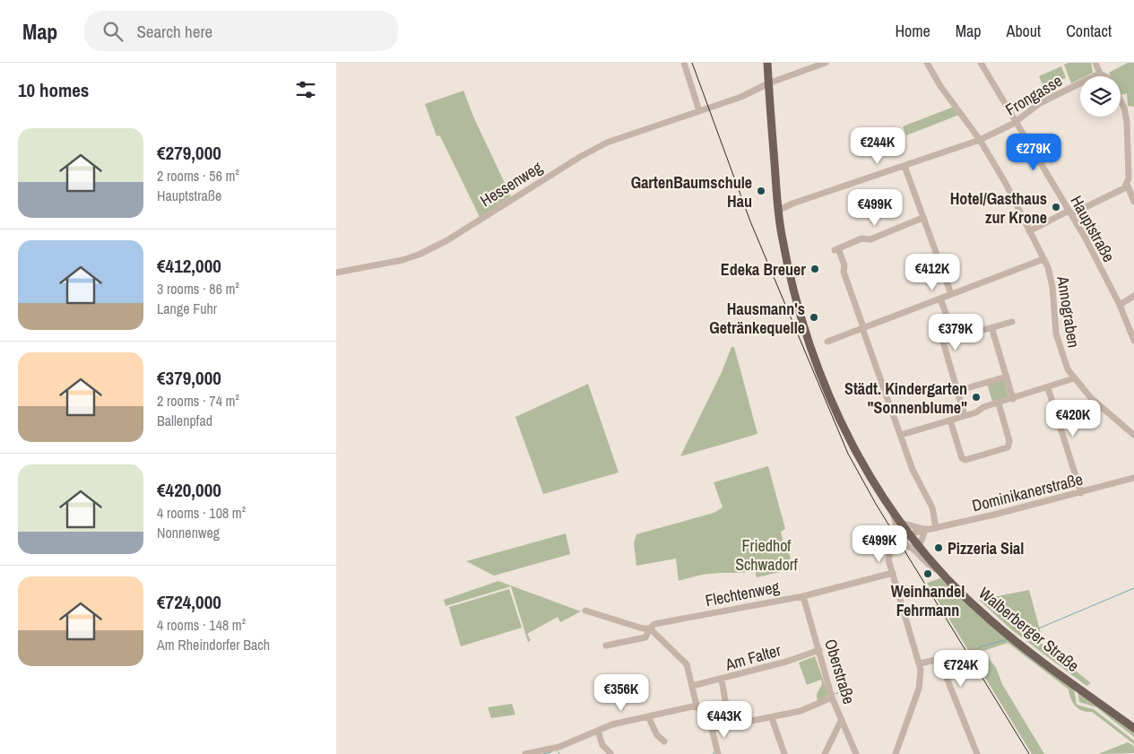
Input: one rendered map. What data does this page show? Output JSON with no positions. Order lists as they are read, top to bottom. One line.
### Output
{"streets":{"main road":["Walberberger Straße"],"street":["Frongasse","Hessenweg","Hauptstraße","Annograben","Dominikanerstraße","Flechtenweg","Am Falter","Oberstraße"]},"crossings":[["Frongasse","Hauptstraße"],["Frongasse","Annograben"],["Frongasse","Walberberger Straße"],["Hessenweg","Walberberger Straße"],["Dominikanerstraße","Walberberger Straße"],["Flechtenweg","Oberstraße"],["Am Falter","Oberstraße"]],"parks":["Friedhof Schwadorf"],"places":["GartenBaumschule Hau","Hotel/Gasthaus zur Krone","Edeka Breuer","Hausmann's Getränkequelle","Städt. Kindergarten \"Sonnenblume\"","Pizzeria Sial","Weinhandel Fehrmann"],"page":{"header":"Map","search":"Search here","nav":["Home","Map","About","Contact"],"heading":"10 homes","list":[{"name":"€279,000","note":"2 rooms · 56 m² · Hauptstraße"},{"name":"€412,000","note":"3 rooms · 86 m² · Lange Fuhr"},{"name":"€379,000","note":"2 rooms · 74 m² · Ballenpfad"},{"name":"€420,000","note":"4 rooms · 108 m² · Nonnenweg"},{"name":"€724,000","note":"4 rooms · 148 m² · Am Rheindorfer Bach"}],"price":["€244K","€279K","€499K","€412K","€379K","€420K","€499K","€724K","€356K","€443K"]}}
